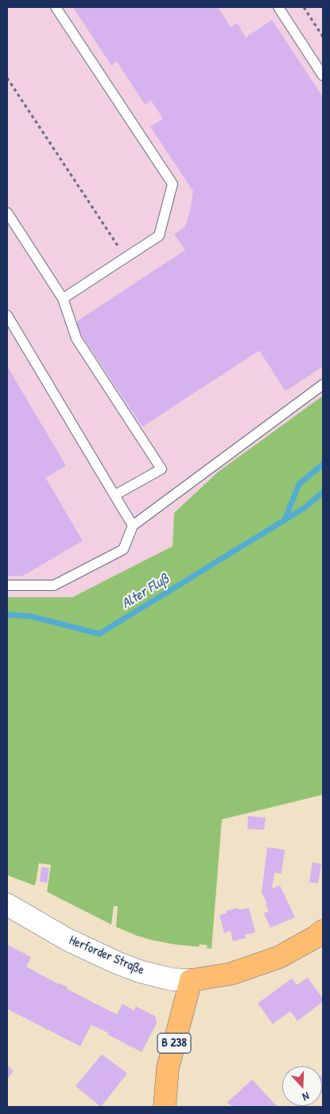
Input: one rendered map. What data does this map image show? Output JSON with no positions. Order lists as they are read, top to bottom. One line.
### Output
{"streets":{"main road":["Herforder Straße","B 238"]},"crossings":[["Herforder Straße","B 238"]],"water":["Alter Fluß"],"north":"bottom"}
